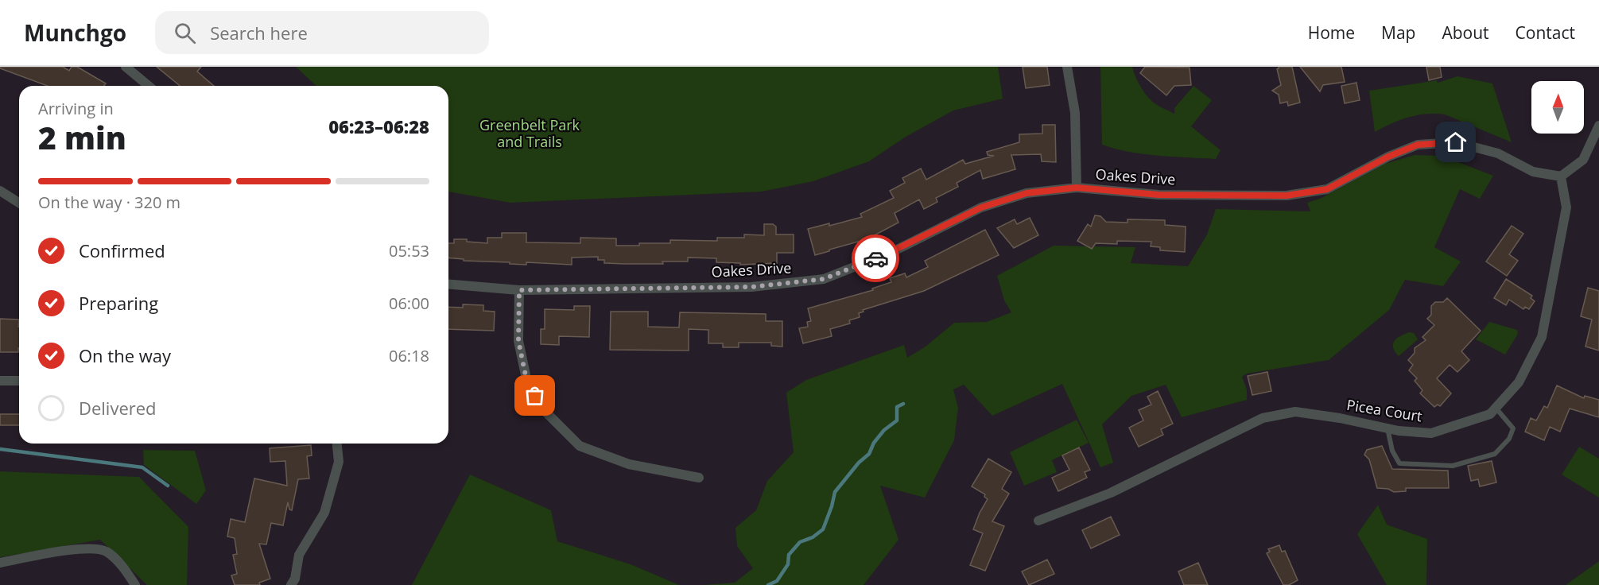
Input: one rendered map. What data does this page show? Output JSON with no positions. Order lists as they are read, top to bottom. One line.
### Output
{"streets":{"street":["Oakes Drive","Picea Court"]},"crossings":[["Oakes Drive","Picea Court"]],"parks":["Greenbelt Park and Trails"],"north":"top","page":{"header":"Munchgo","search":"Search here","nav":["Home","Map","About","Contact"],"heading":["2 min","Arriving in","06:23–06:28"],"bar":"On the way · 320 m","list":[["Confirmed","05:53"],["Preparing","06:00"],["On the way","06:18"],"Delivered"]}}
